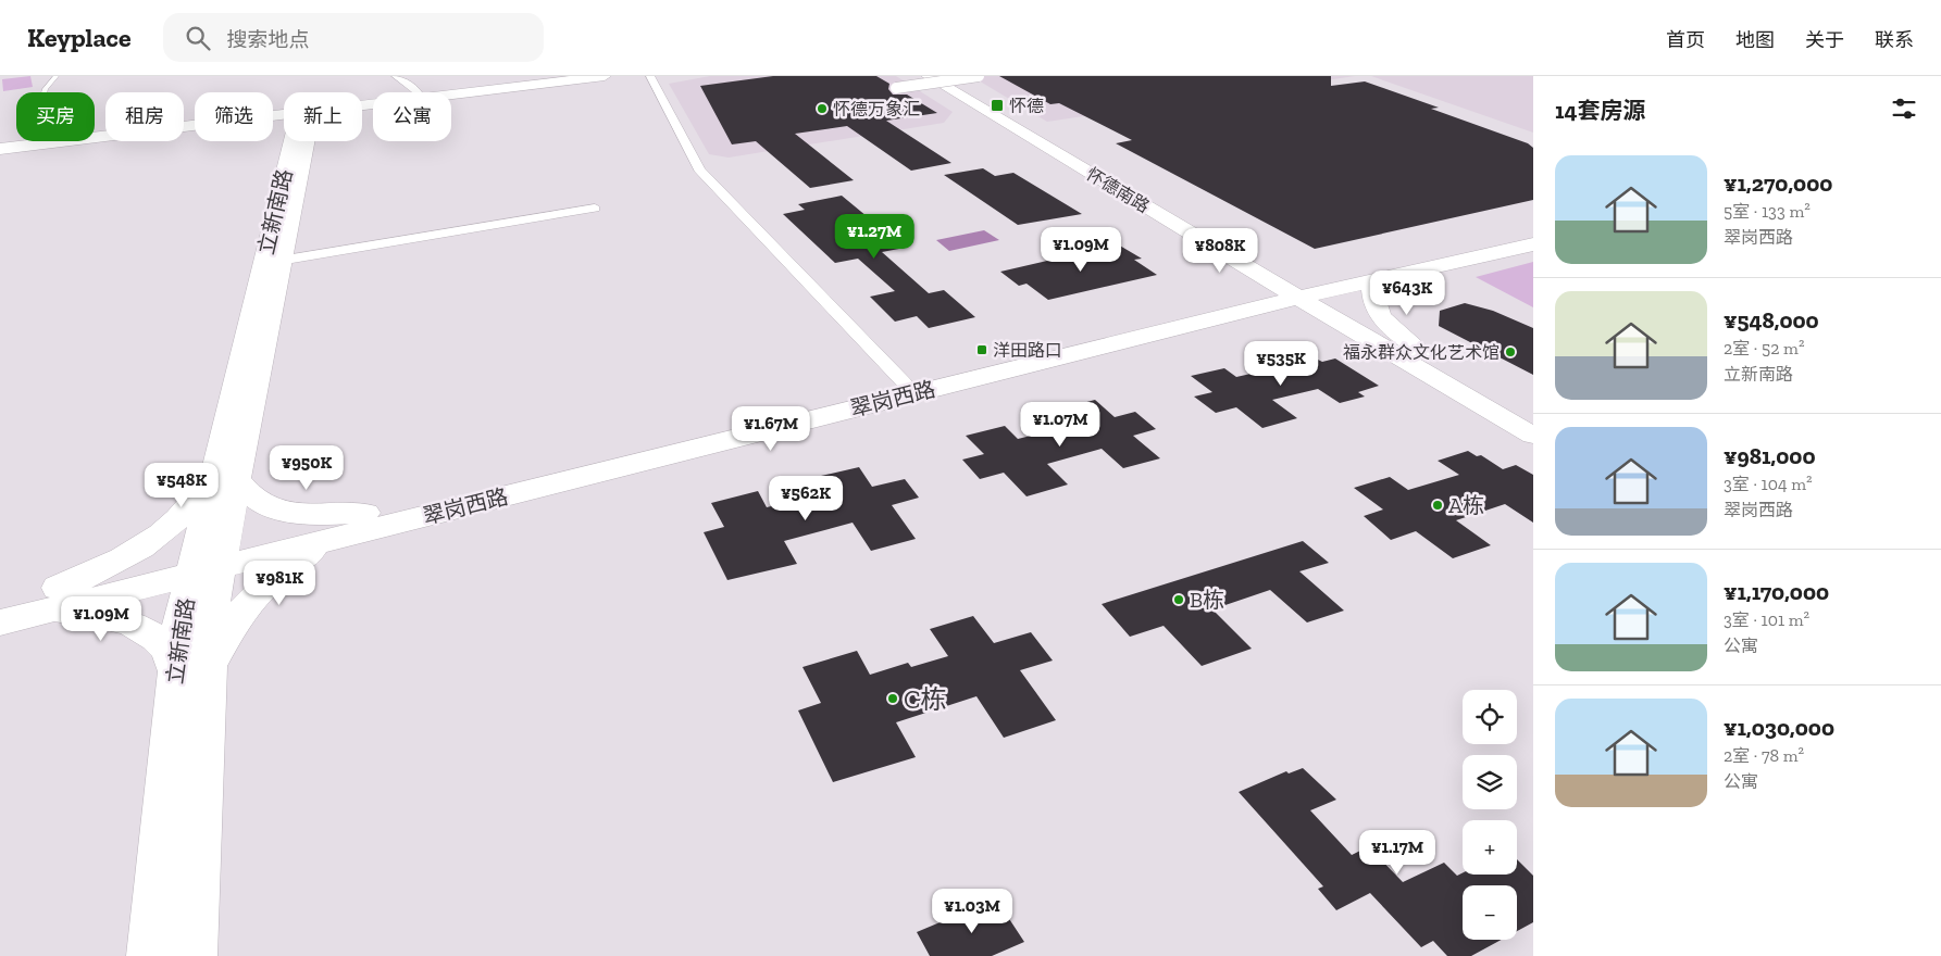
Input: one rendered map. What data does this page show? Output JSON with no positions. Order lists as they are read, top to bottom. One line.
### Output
{"streets":{"main road":["怀德南路","立新南路","翠岗西路"]},"crossings":[["怀德南路","翠岗西路"],["立新南路","翠岗西路"]],"places":{"transit":["怀德","洋田路口"],"other":["怀德万象汇","福永群众文化艺术馆","A栋","B栋","C栋"]},"page":{"header":"Keyplace","search":"搜索地点","nav":["首页","地图","关于","联系"],"heading":"14套房源","chip":["买房","租房","筛选","新上","公寓"],"list":[{"name":"¥1,270,000","note":"5室 · 133 m² · 翠岗西路"},{"name":"¥548,000","note":"2室 · 52 m² · 立新南路"},{"name":"¥981,000","note":"3室 · 104 m² · 翠岗西路"},{"name":"¥1,170,000","note":"3室 · 101 m² · 公寓"},{"name":"¥1,030,000","note":"2室 · 78 m² · 公寓"}],"price":["¥1.27M","¥1.09M","¥808K","¥643K","¥535K","¥1.07M","¥1.67M","¥950K","¥548K","¥562K","¥981K","¥1.09M","¥1.17M","¥1.03M"],"map_buttons":["+","−"]}}
